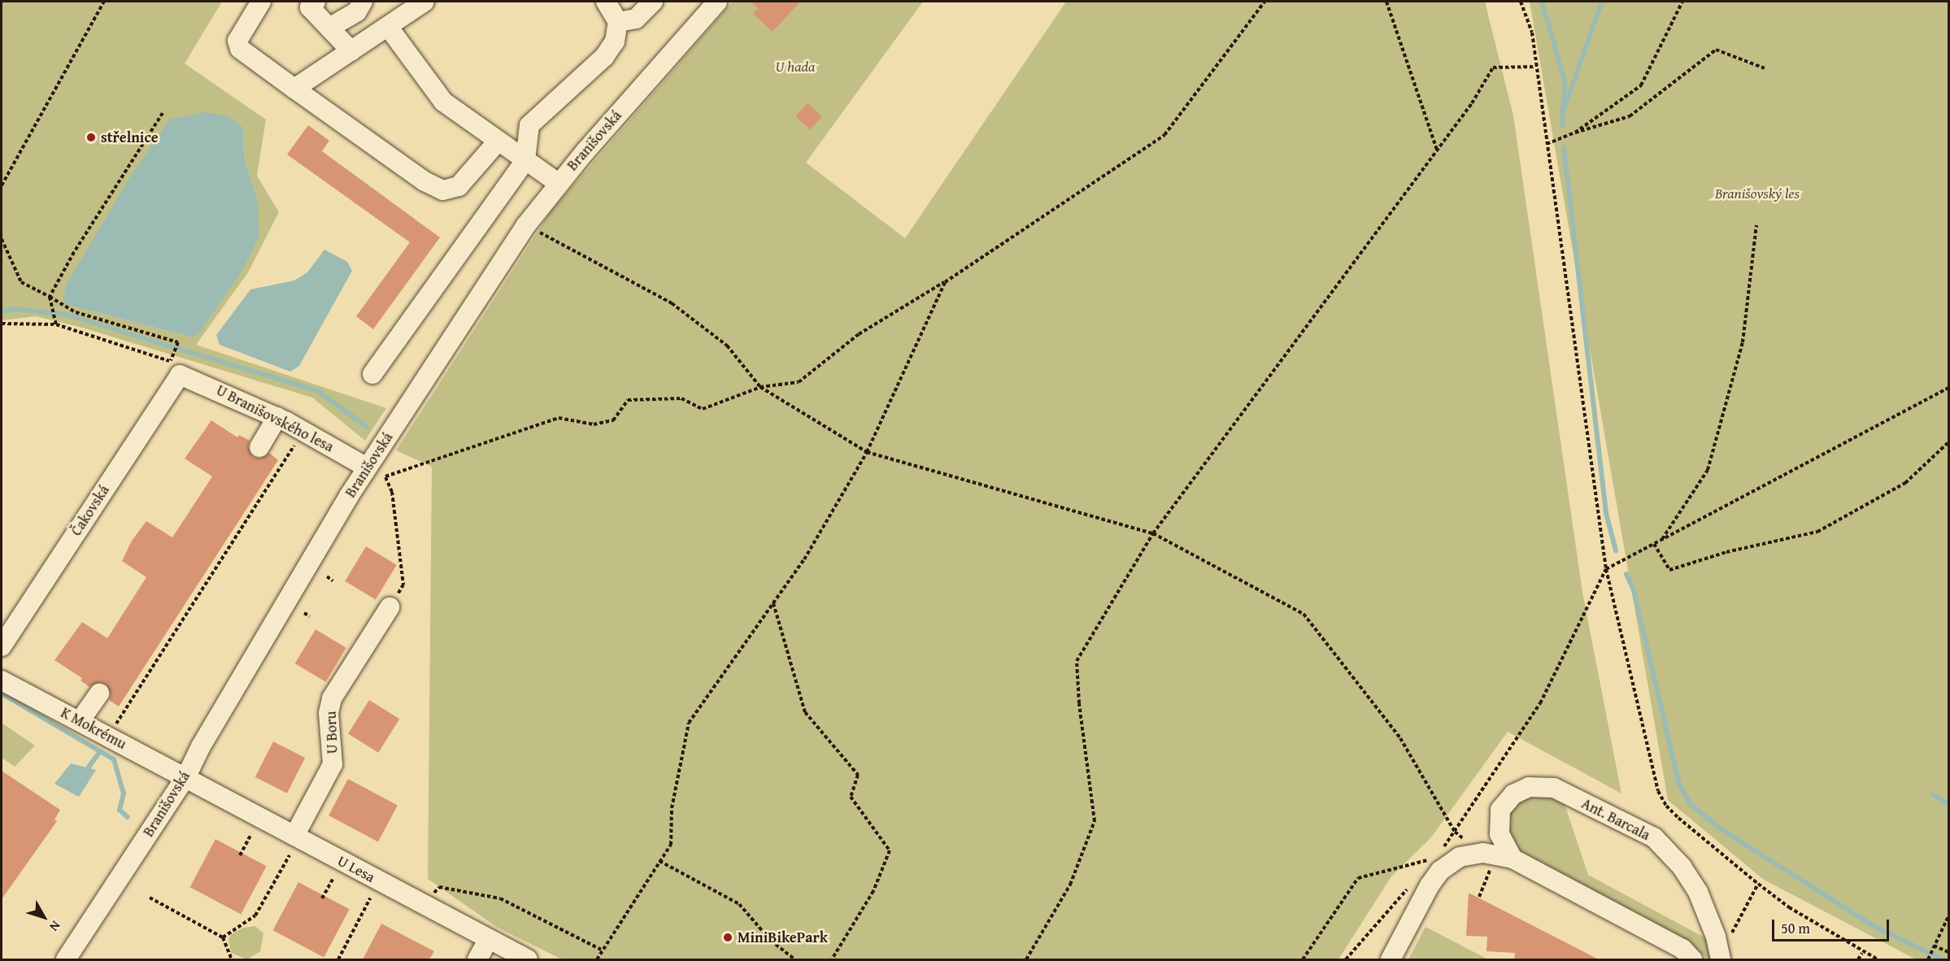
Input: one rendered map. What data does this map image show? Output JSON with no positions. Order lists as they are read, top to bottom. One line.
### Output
{"streets":{"street":["Branišovská","U Branišovského lesa","Čakovská","K Mokrému","U Boru","Ant. Barcala","U Lesa"]},"crossings":[["Branišovská","U Branišovského lesa"],["Branišovská","K Mokrému"],["Branišovská","U Lesa"],["U Branišovského lesa","Čakovská"],["K Mokrému","U Lesa"],["U Boru","U Lesa"]],"parks":["U hada","Branišovský les"],"places":["střelnice","MiniBikePark"],"scale_bar":"50 m","north":"bottom right"}
